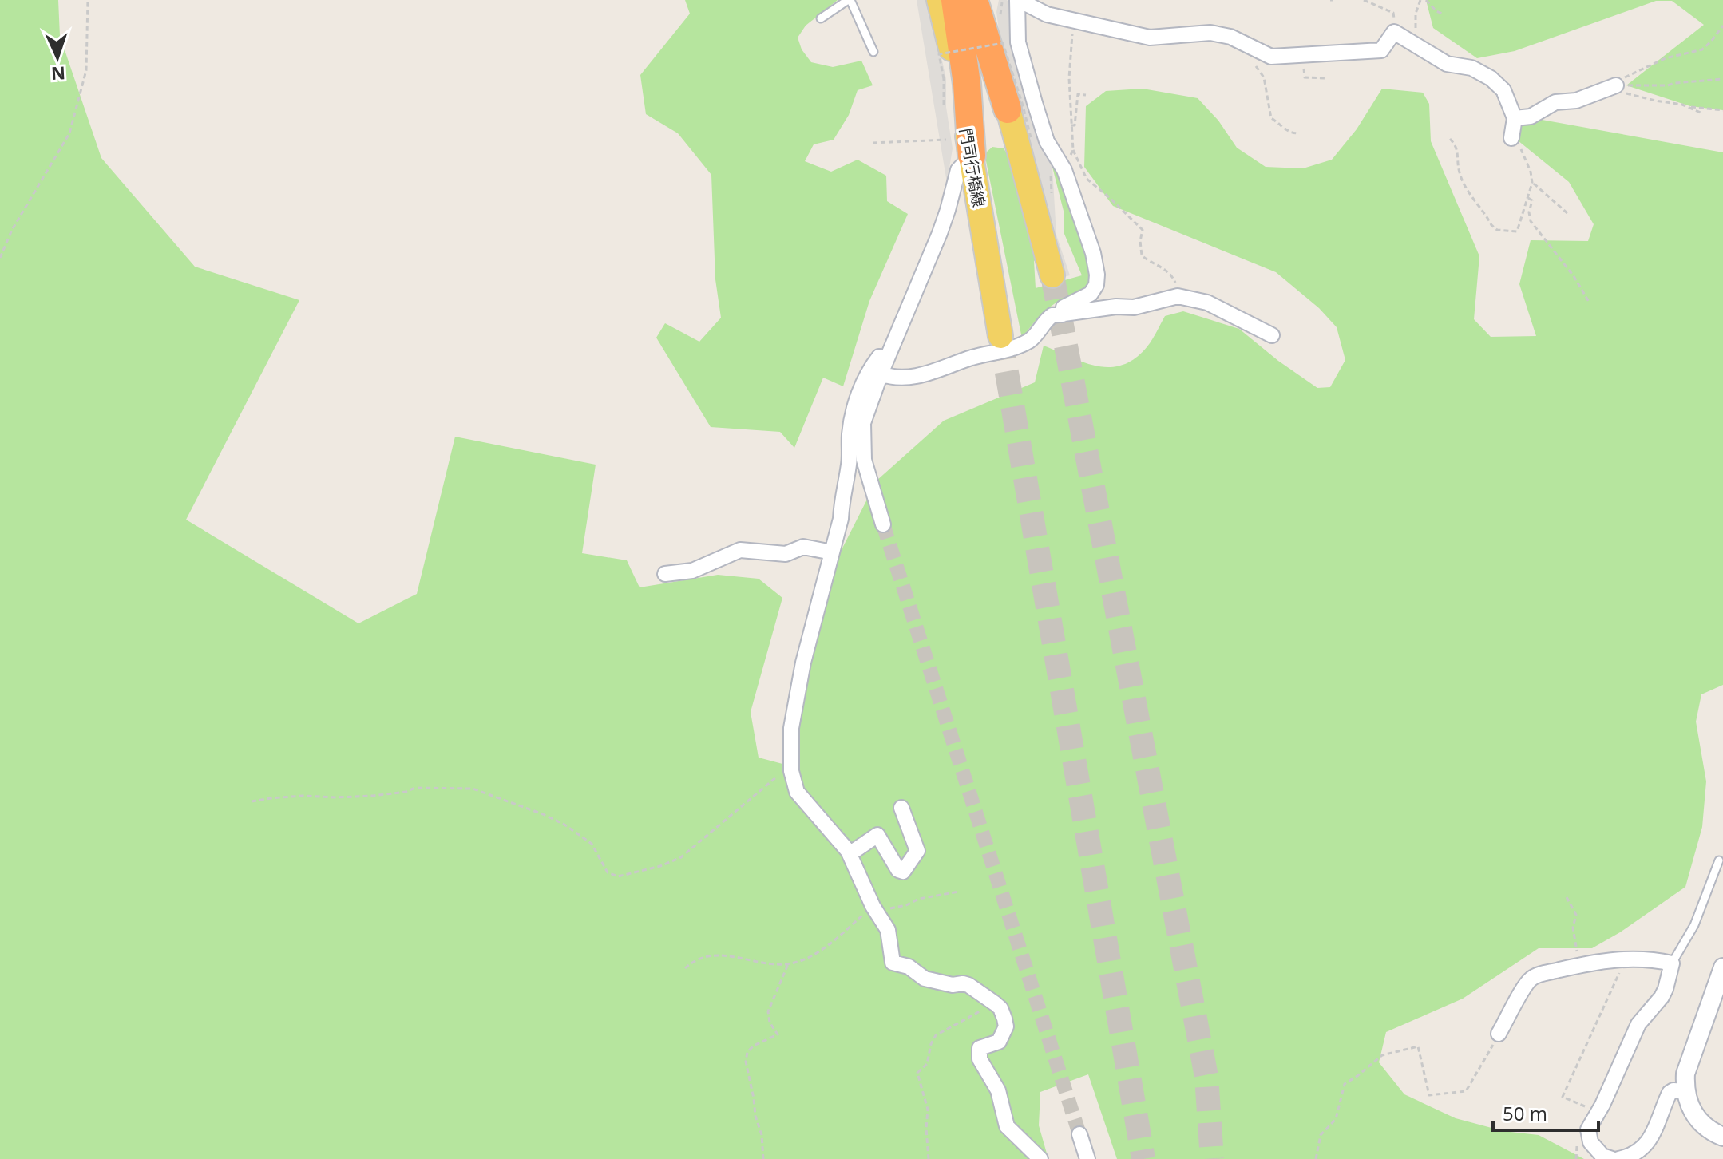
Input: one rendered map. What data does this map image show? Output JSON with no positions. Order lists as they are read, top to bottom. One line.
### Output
{"streets":{"main road":["門司行橋線"]},"scale_bar":"50 m","north":"bottom"}
